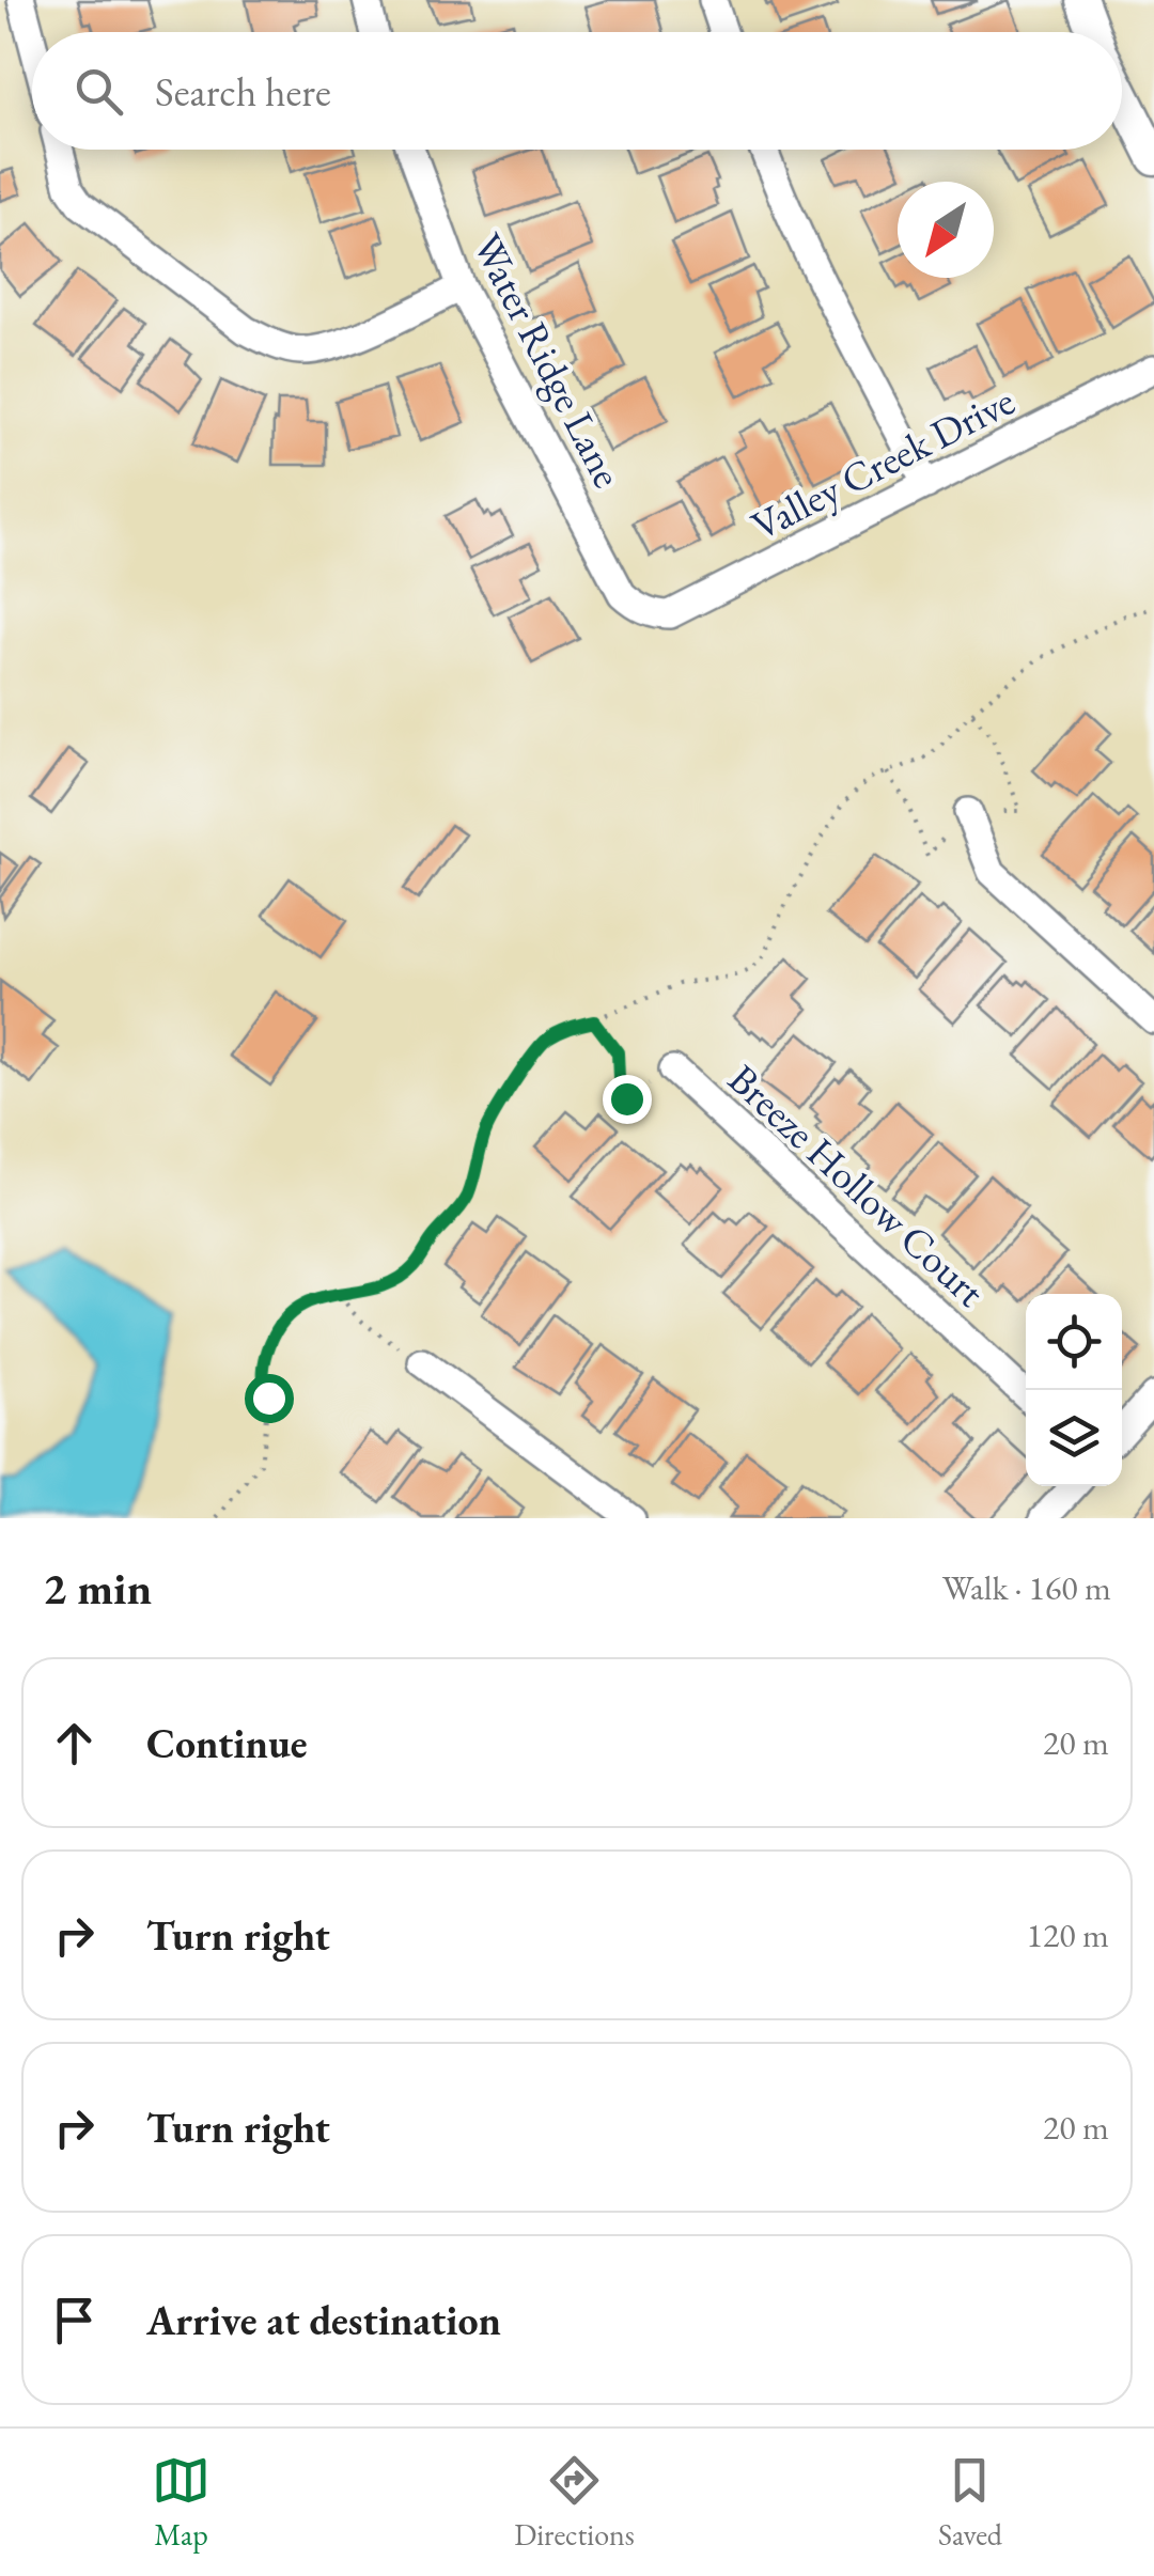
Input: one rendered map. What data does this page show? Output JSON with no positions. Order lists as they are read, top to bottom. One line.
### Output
{"streets":{"street":["Water Ridge Lane","Valley Creek Drive","Breeze Hollow Court"]},"crossings":[["Water Ridge Lane","Valley Creek Drive"]],"north":"bottom left","page":{"search":"Search here","heading":["2 min","Walk · 160 m"],"list":[["Continue","20 m"],["Turn right","120 m"],["Turn right","20 m"],"Arrive at destination"],"nav":["Map","Directions","Saved"]}}
